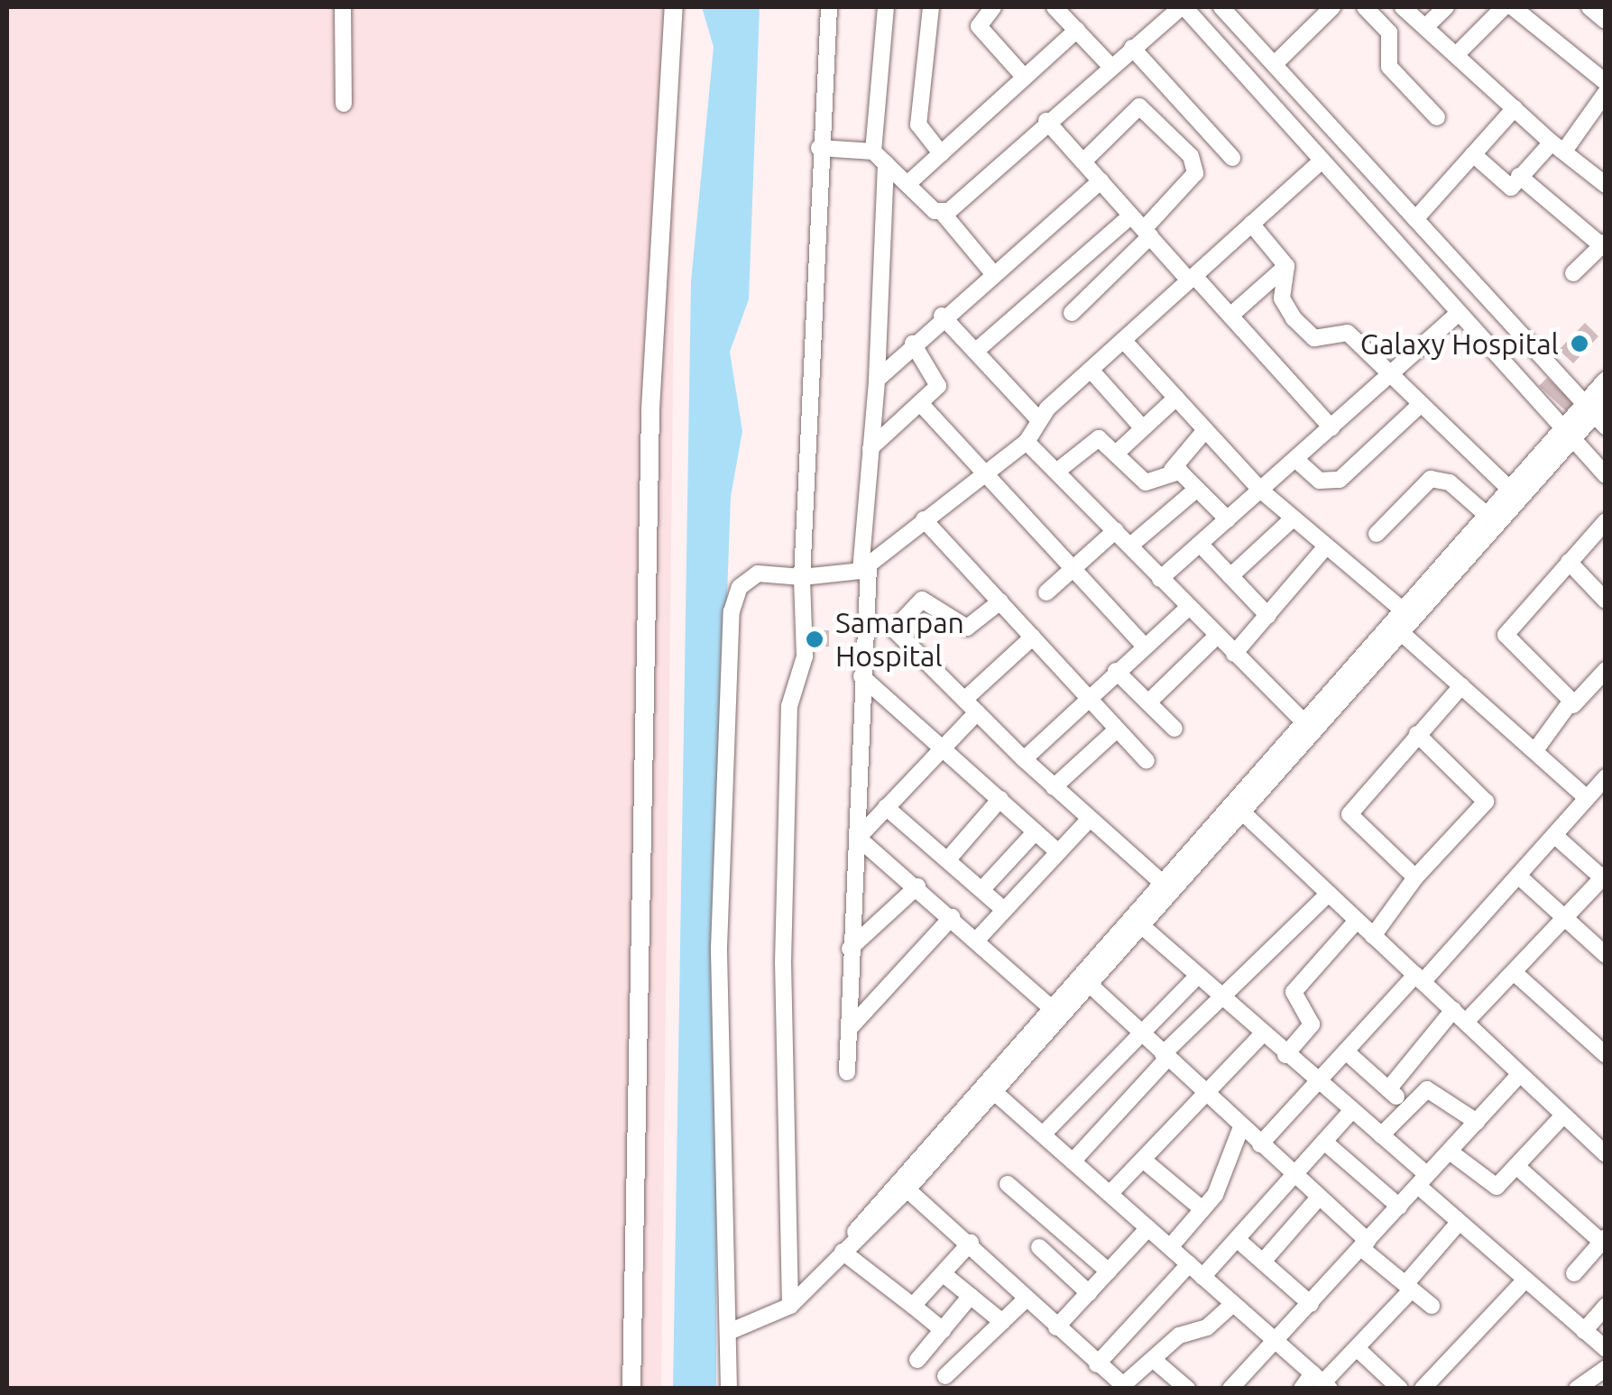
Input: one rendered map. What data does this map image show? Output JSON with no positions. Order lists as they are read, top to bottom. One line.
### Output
{"places":["Galaxy Hospital","Samarpan Hospital"]}
